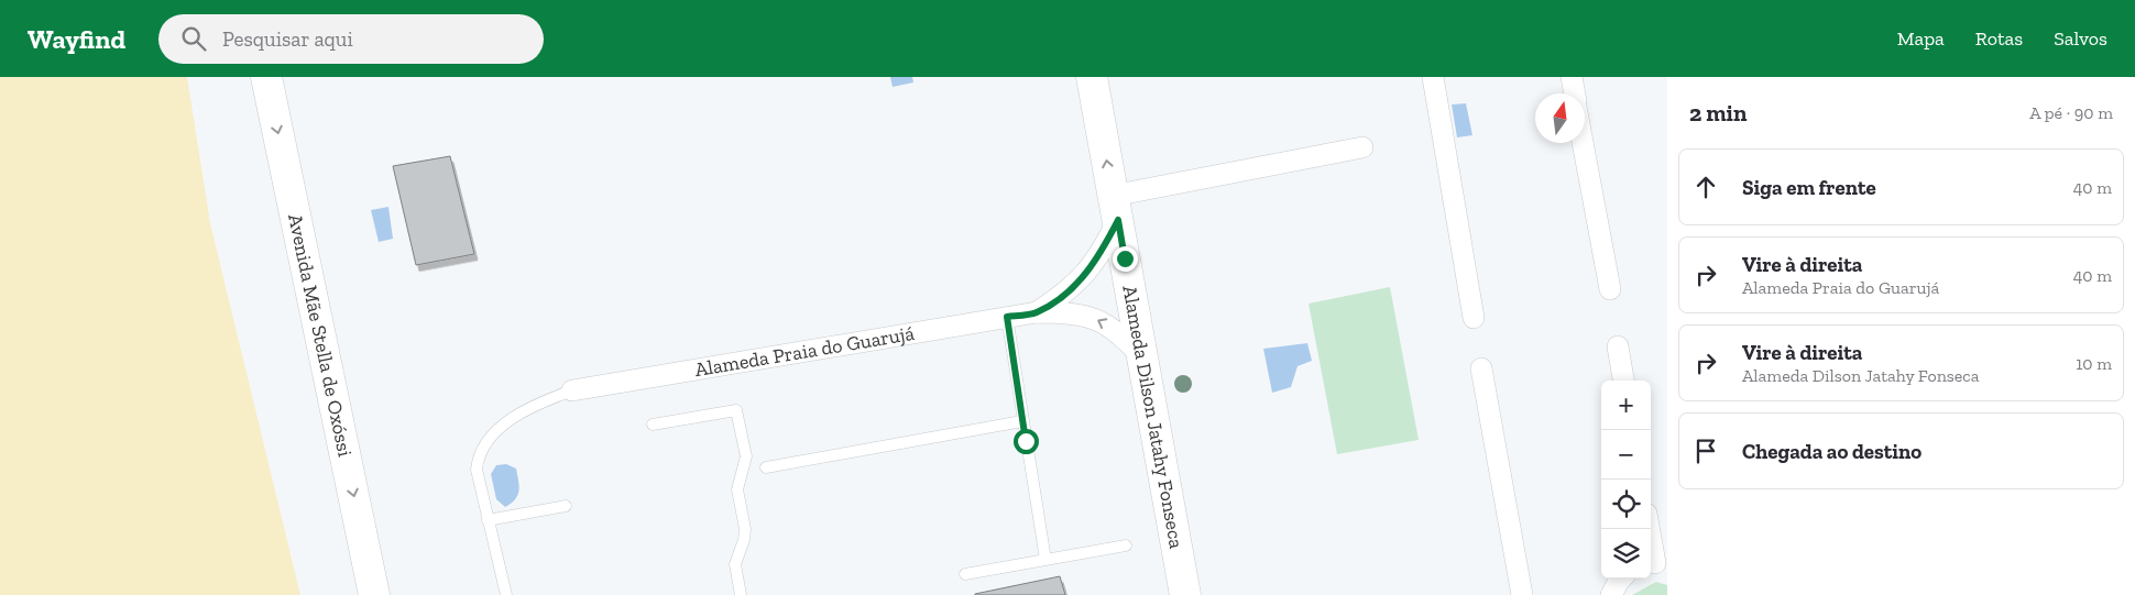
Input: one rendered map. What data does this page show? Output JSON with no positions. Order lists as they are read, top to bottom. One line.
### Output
{"streets":{"main road":["Avenida Mãe Stella de Oxóssi","Alameda Dilson Jatahy Fonseca"],"street":["Alameda Praia do Guarujá"]},"crossings":[["Alameda Praia do Guarujá","Alameda Dilson Jatahy Fonseca"]],"one_way":["Avenida Mãe Stella de Oxóssi"],"north":"top","page":{"header":"Wayfind","search":"Pesquisar aqui","nav":["Mapa","Rotas","Salvos"],"heading":["2 min","A pé · 90 m"],"list":[["Siga em frente","40 m"],["Vire à direita","Alameda Praia do Guarujá","40 m"],["Vire à direita","Alameda Dilson Jatahy Fonseca","10 m"],"Chegada ao destino"],"map_buttons":["+","−"]}}
